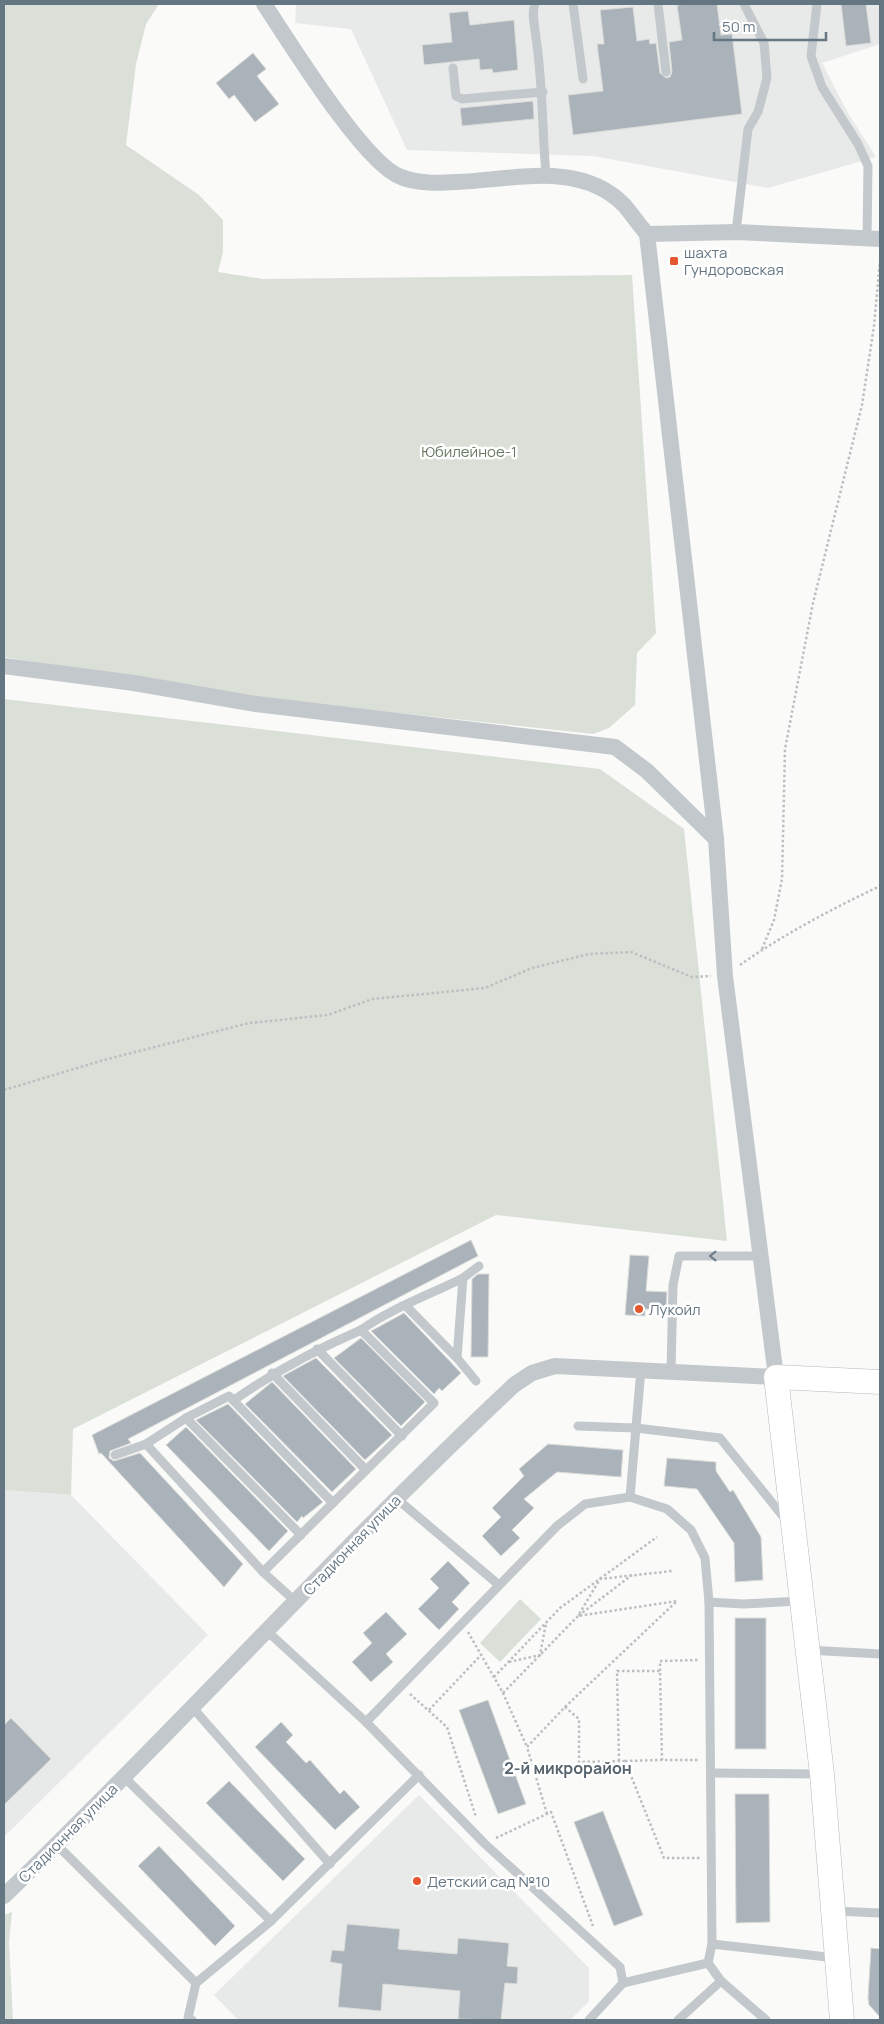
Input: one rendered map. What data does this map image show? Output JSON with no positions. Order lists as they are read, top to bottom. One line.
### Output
{"streets":{"street":["Стадионная улица"]},"districts":["2-й микрорайон"],"parks":["Юбилейное-1"],"places":{"transit":["шахта Гундоровская"],"other":["Лукойл","Детский сад №10"]},"scale_bar":"50 m"}
